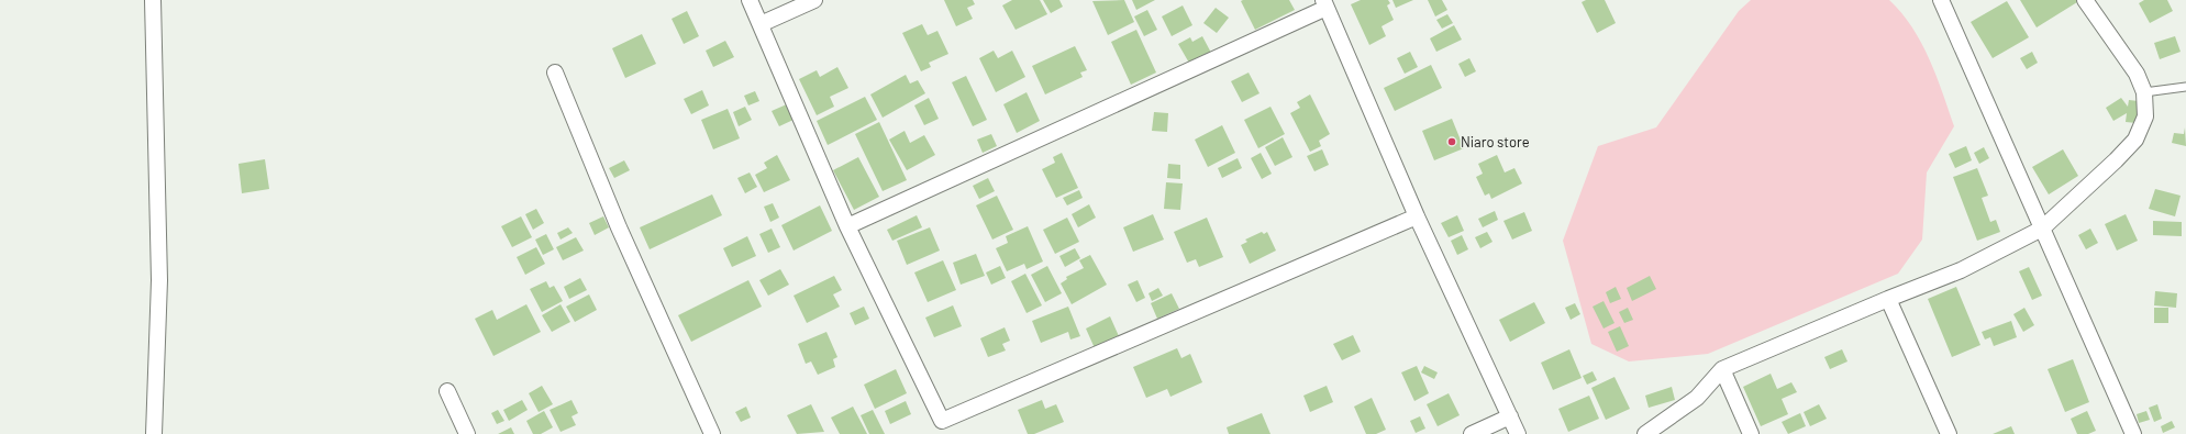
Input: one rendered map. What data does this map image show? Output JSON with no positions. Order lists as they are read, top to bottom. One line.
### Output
{"places":["Niaro store"]}
